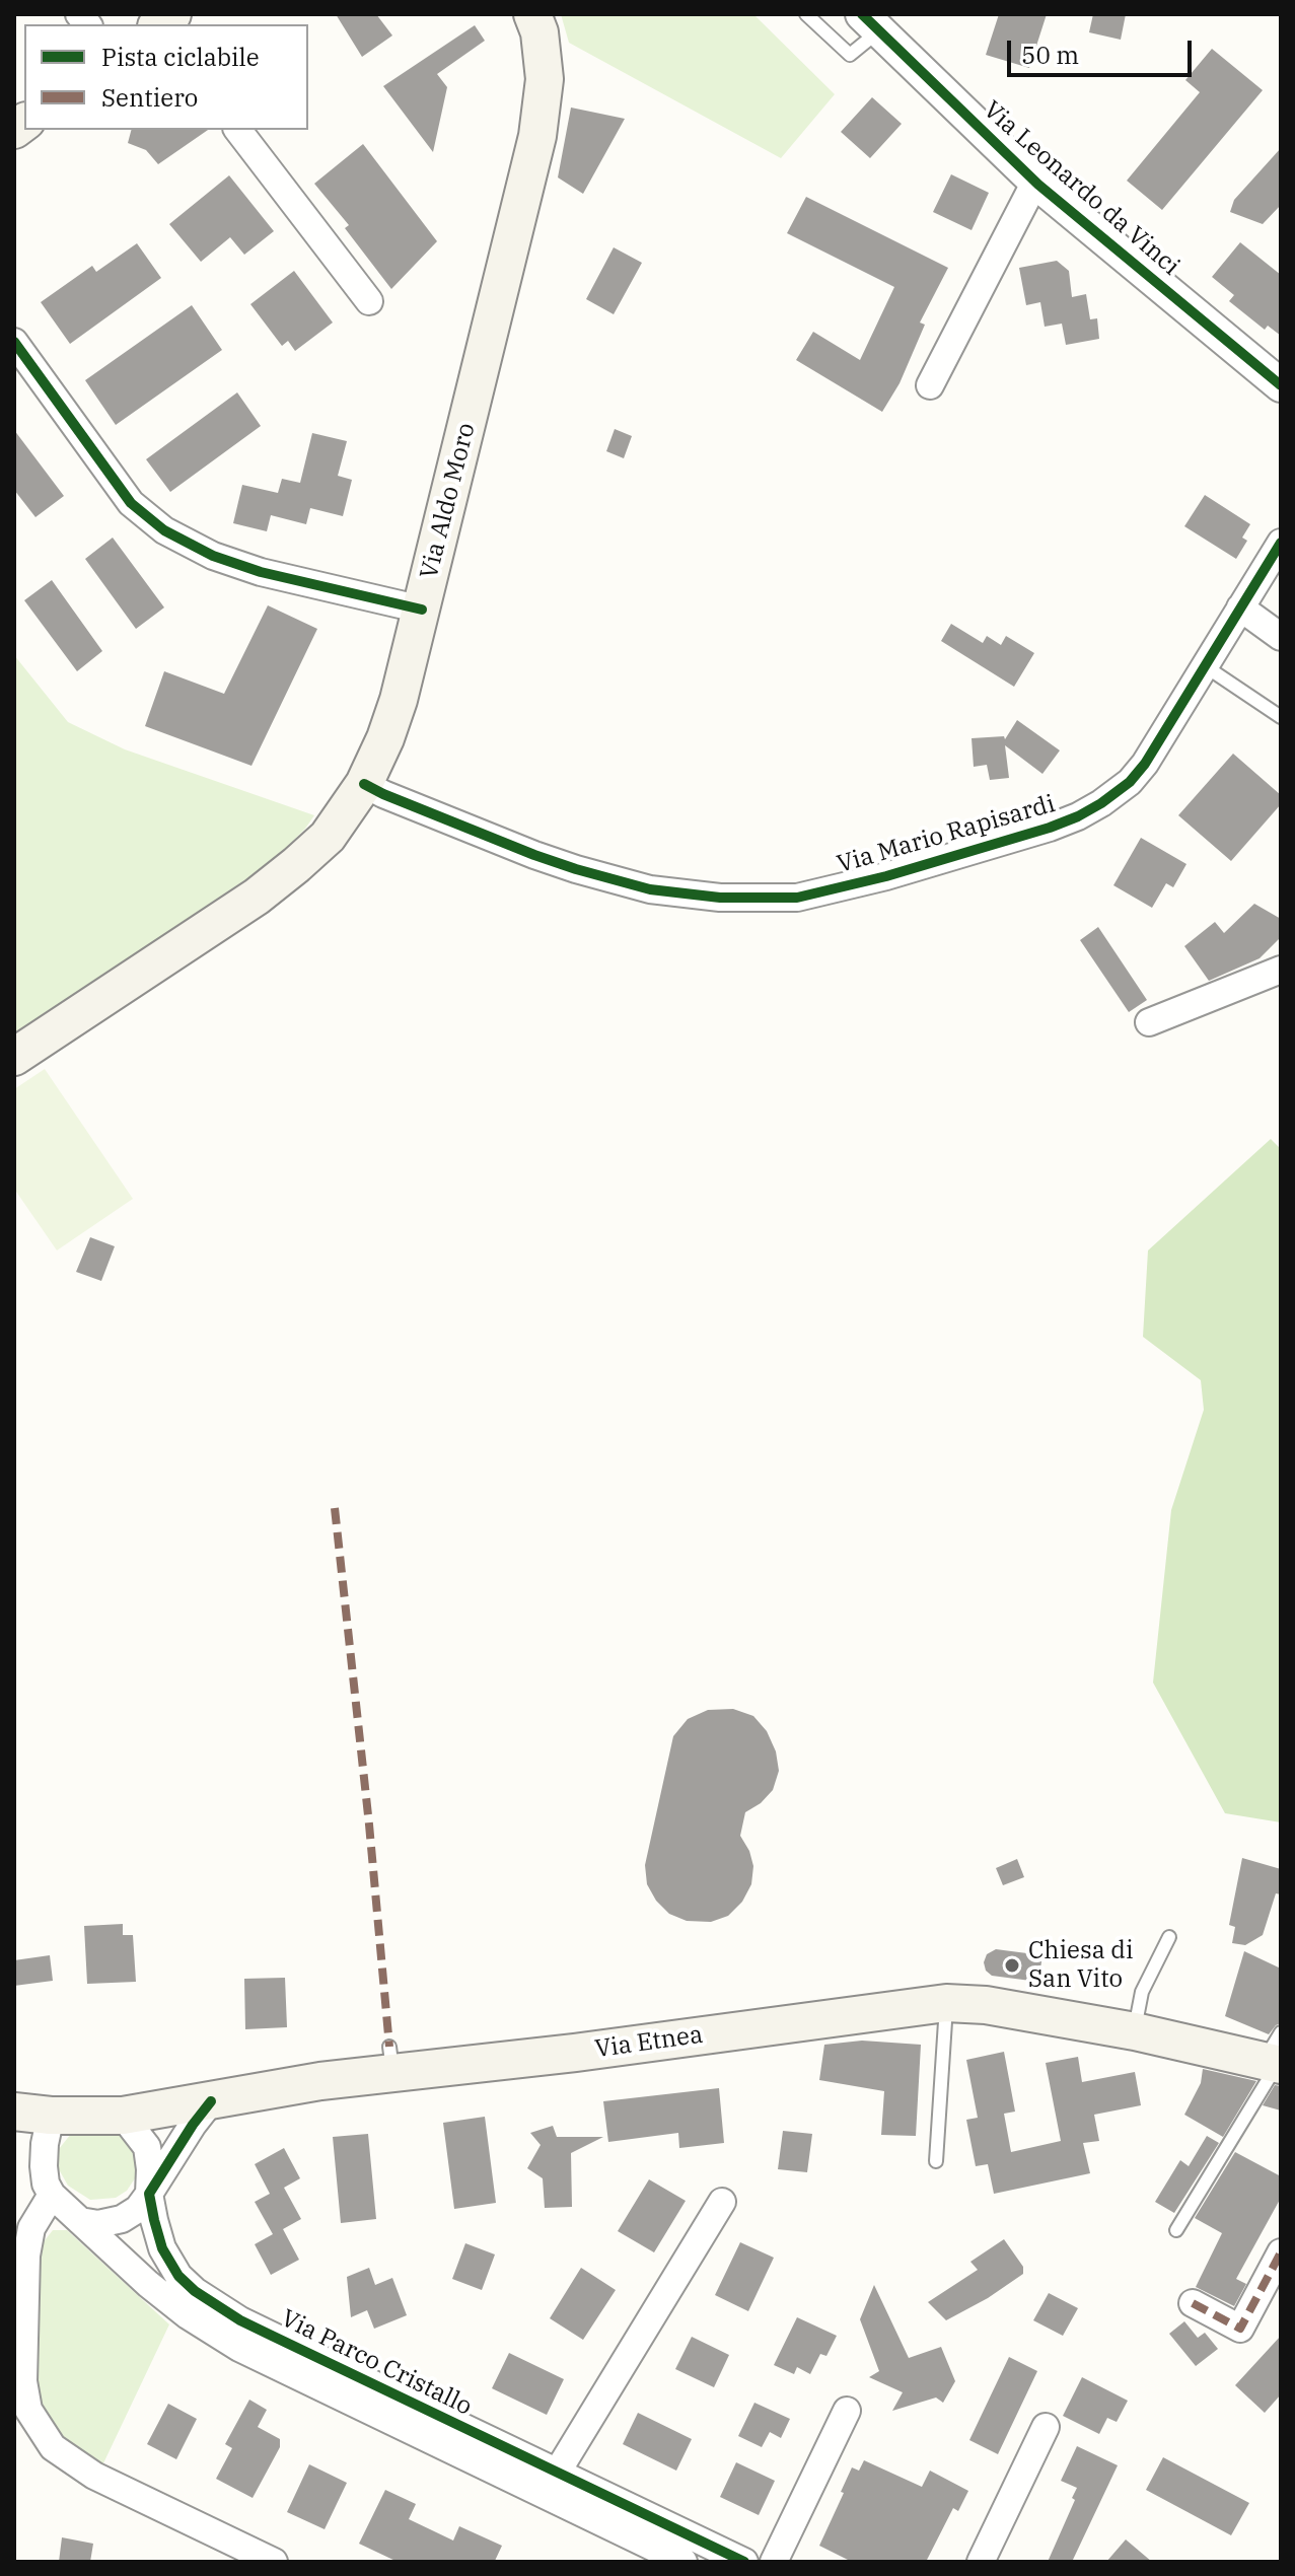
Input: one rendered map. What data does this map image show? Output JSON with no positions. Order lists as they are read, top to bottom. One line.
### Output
{"streets":{"main road":["Via Aldo Moro","Via Etnea"],"street":["Via Leonardo da Vinci","Via Mario Rapisardi","Via Parco Cristallo"]},"crossings":[["Via Aldo Moro","Via Mario Rapisardi"],["Via Etnea","Via Parco Cristallo"]],"places":["Chiesa di San Vito"],"legend":["Pista ciclabile","Sentiero"],"scale_bar":"50 m"}
